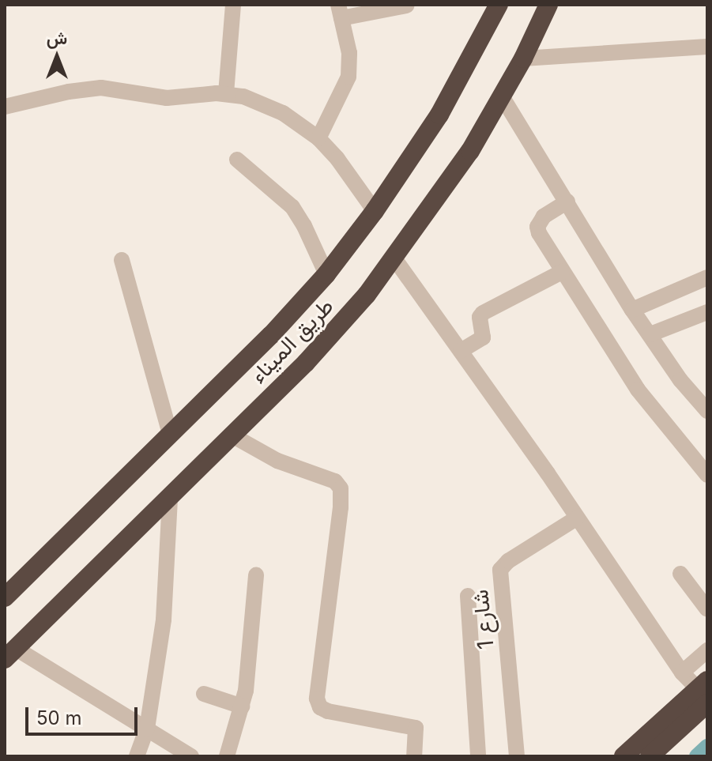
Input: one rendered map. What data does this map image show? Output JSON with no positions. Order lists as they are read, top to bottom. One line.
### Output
{"streets":{"highway":["طريق الميناء"],"street":["شارع 1"]},"scale_bar":"50 m","north":"top"}
